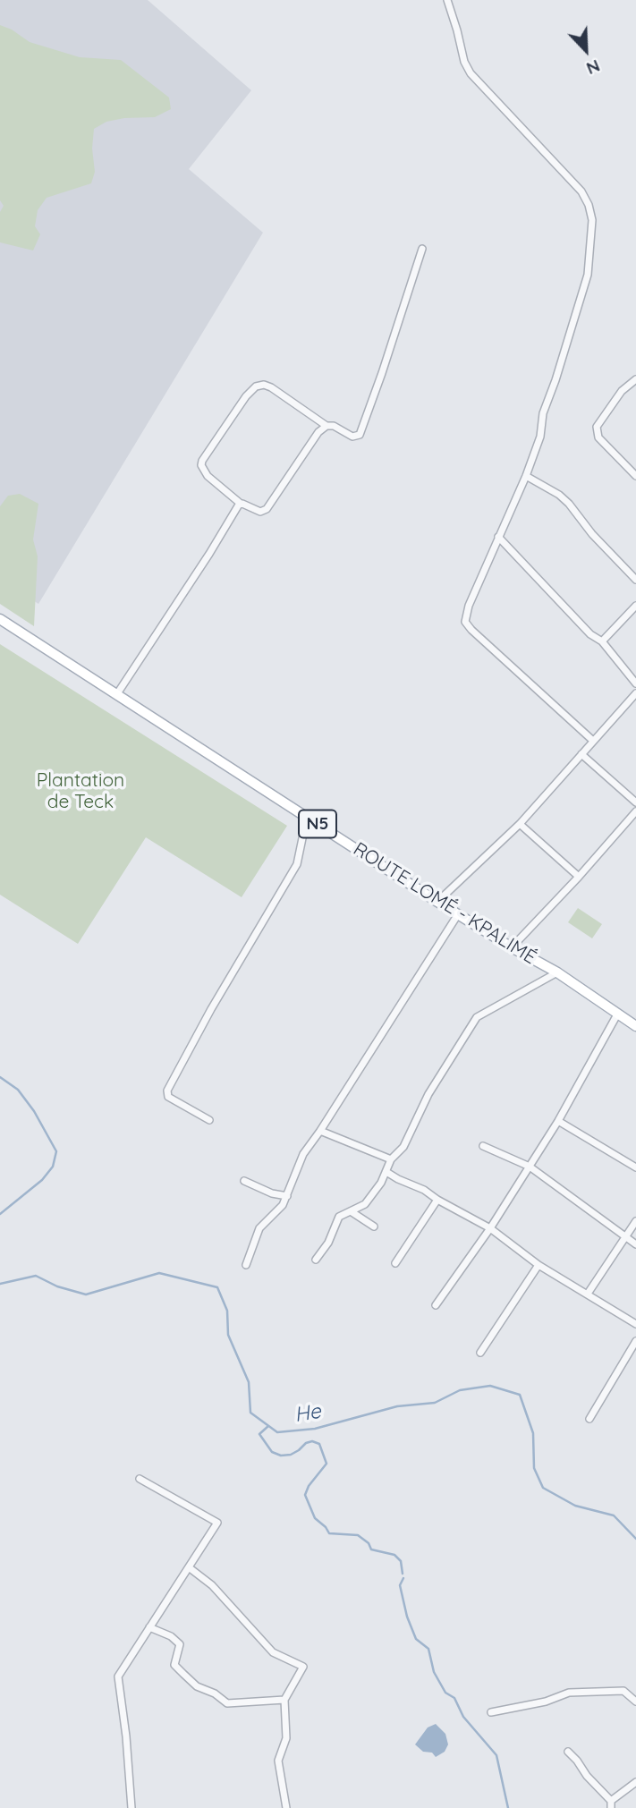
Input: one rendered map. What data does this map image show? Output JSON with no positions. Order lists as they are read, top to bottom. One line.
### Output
{"streets":{"main road":["N5","ROUTE LOMÉ - KPALIMÉ"]},"water":["He"],"parks":["Plantation de Teck"],"north":"bottom right"}
